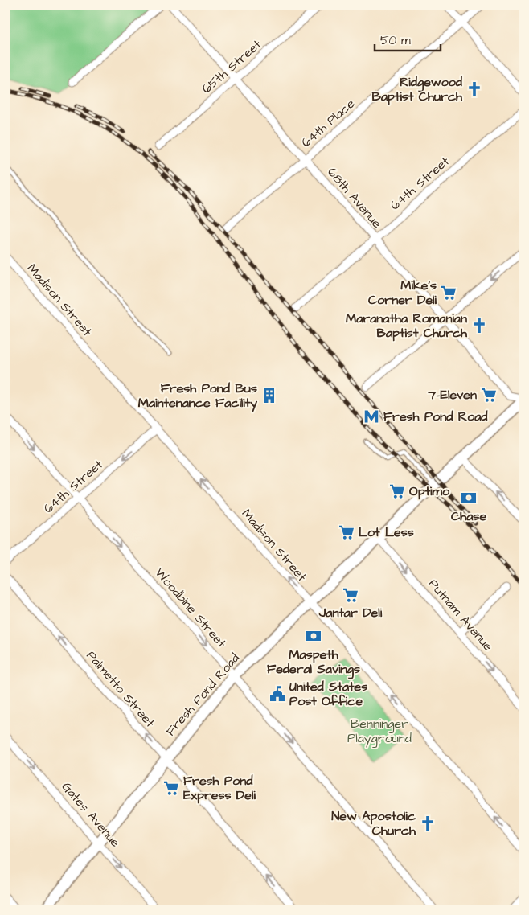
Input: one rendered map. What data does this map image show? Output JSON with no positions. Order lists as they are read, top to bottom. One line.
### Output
{"streets":{"main road":["Fresh Pond Road"],"street":["65th Street","64th Place","64th Street","68th Avenue","Madison Street","Woodbine Street","Putnam Avenue","Palmetto Street","Gates Avenue"]},"crossings":[["65th Street","68th Avenue"],["64th Place","68th Avenue"],["64th Street","68th Avenue"],["64th Street","Madison Street"],["64th Street","Woodbine Street"],["68th Avenue","Fresh Pond Road"],["Madison Street","Fresh Pond Road"],["Woodbine Street","Fresh Pond Road"],["Putnam Avenue","Fresh Pond Road"],["Palmetto Street","Fresh Pond Road"],["Fresh Pond Road","Gates Avenue"]],"one_way":["Madison Street","Woodbine Street","Putnam Avenue","Palmetto Street","Gates Avenue"],"parks":["Benninger Playground"],"places":{"church":["Ridgewood Baptist Church","Maranatha Romanian Baptist Church","New Apostolic Church"],"supermarket":["Mike's Corner Deli","7-Eleven","Optimo","Lot Less","Jantar Deli","Fresh Pond Express Deli"],"building":["Fresh Pond Bus Maintenance Facility"],"metro station":["Fresh Pond Road"],"bank":["Chase","Maspeth Federal Savings"],"public building":["United States Post Office"]},"scale_bar":"50 m"}
